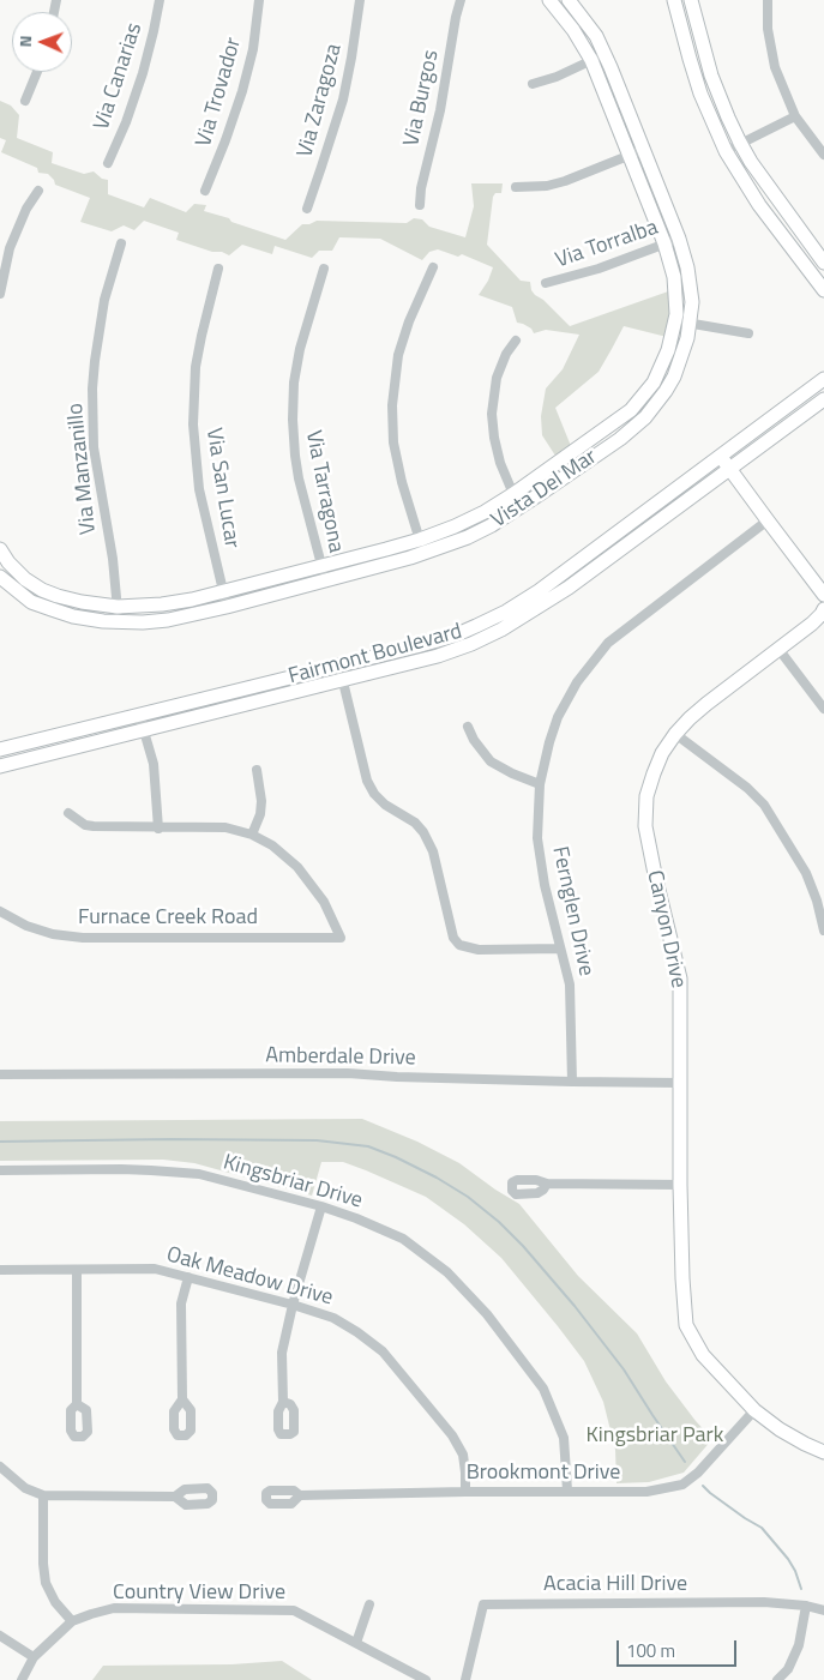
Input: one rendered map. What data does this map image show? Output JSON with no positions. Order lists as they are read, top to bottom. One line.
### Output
{"streets":{"street":["Via Canarias","Via Trovador","Via Burgos","Via Zaragoza","Via Torralba","Via Manzanillo","Via San Lucar","Vista Del Mar","Via Tarragona","Fairmont Boulevard","Fernglen Drive","Furnace Creek Road","Canyon Drive","Amberdale Drive","Kingsbriar Drive","Oak Meadow Drive","Brookmont Drive","Acacia Hill Drive","Country View Drive"]},"crossings":[["Via Torralba","Vista Del Mar"],["Via Manzanillo","Vista Del Mar"],["Via San Lucar","Vista Del Mar"],["Vista Del Mar","Via Tarragona"],["Fernglen Drive","Amberdale Drive"],["Canyon Drive","Amberdale Drive"],["Canyon Drive","Brookmont Drive"],["Kingsbriar Drive","Brookmont Drive"],["Oak Meadow Drive","Brookmont Drive"]],"parks":["Kingsbriar Park"],"scale_bar":"100 m","north":"left"}
